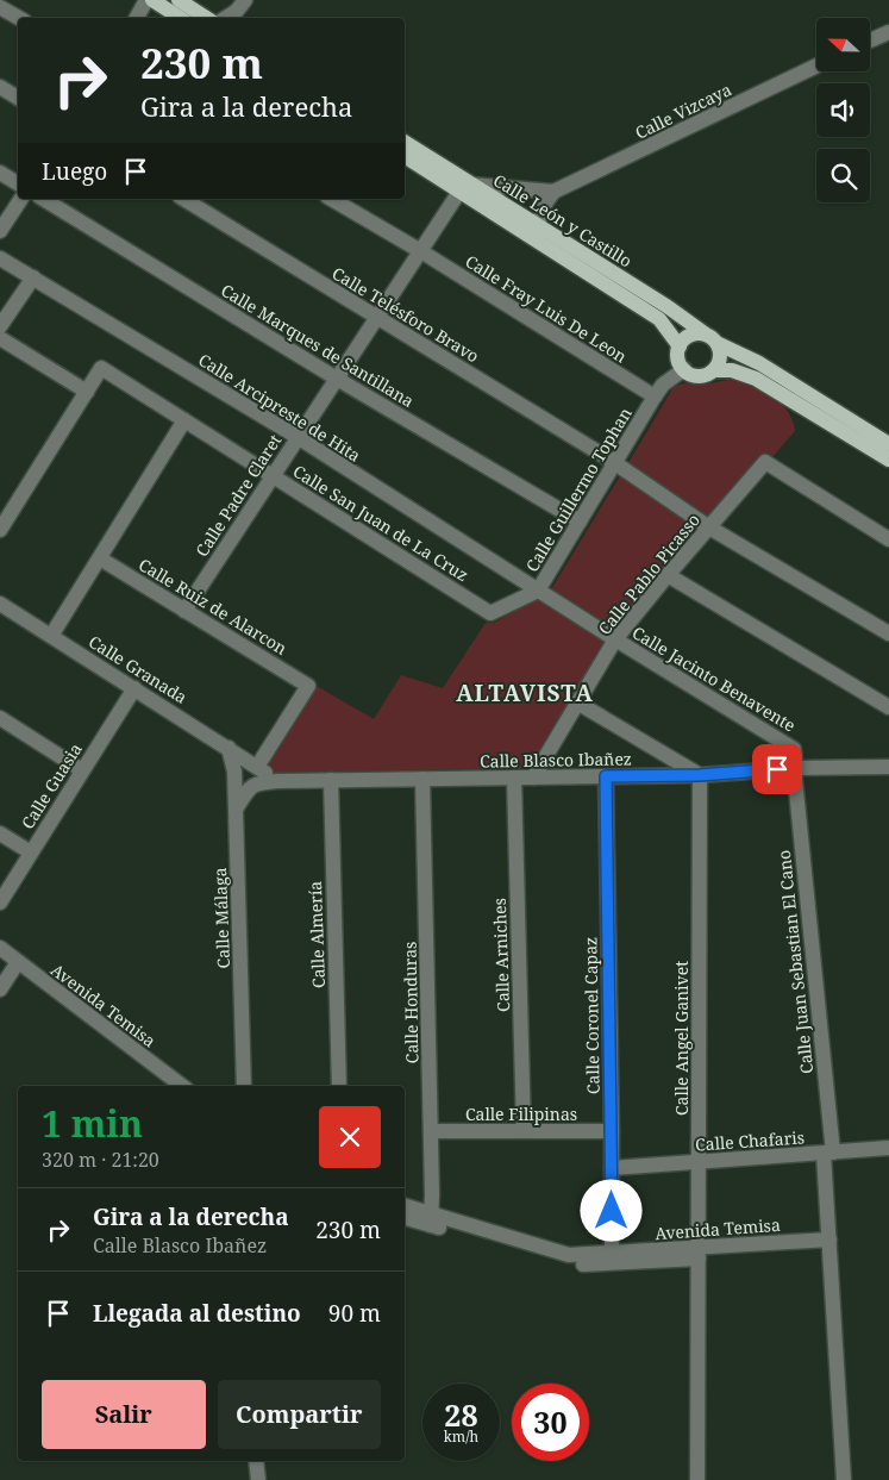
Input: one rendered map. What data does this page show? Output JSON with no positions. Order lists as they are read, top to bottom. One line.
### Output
{"streets":{"main road":["Calle León y Castillo"],"street":["Calle Vizcaya","Calle Fray Luis De Leon","Calle Telésforo Bravo","Calle Marques de Santillana","Calle Arcipreste de Hita","Calle Guillermo Tophan","Calle Padre Claret","Calle San Juan de La Cruz","Calle Pablo Picasso","Calle Ruiz de Alarcon","Calle Granada","Calle Jacinto Benavente","Calle Blasco Ibañez","Calle Guasia","Calle Málaga","Calle Almería","Calle Arniches","Calle Juan Sebastian El Cano","Calle Honduras","Avenida Temisa","Calle Coronel Capaz","Calle Angel Ganivet","Calle Filipinas","Calle Chafaris"]},"crossings":[["Calle León y Castillo","Calle Guillermo Tophan"],["Calle León y Castillo","Calle Padre Claret"],["Calle Fray Luis De Leon","Calle Guillermo Tophan"],["Calle Fray Luis De Leon","Calle Padre Claret"],["Calle Telésforo Bravo","Calle Guillermo Tophan"],["Calle Telésforo Bravo","Calle Padre Claret"],["Calle Telésforo Bravo","Calle Pablo Picasso"],["Calle Marques de Santillana","Calle Guillermo Tophan"],["Calle Marques de Santillana","Calle Padre Claret"],["Calle Arcipreste de Hita","Calle Guillermo Tophan"],["Calle Arcipreste de Hita","Calle Padre Claret"],["Calle Arcipreste de Hita","Calle Jacinto Benavente"],["Calle Guillermo Tophan","Calle San Juan de La Cruz"],["Calle Guillermo Tophan","Calle Jacinto Benavente"],["Calle Padre Claret","Calle San Juan de La Cruz"],["Calle Padre Claret","Calle Ruiz de Alarcon"],["Calle Pablo Picasso","Calle Jacinto Benavente"],["Calle Pablo Picasso","Calle Blasco Ibañez"],["Calle Ruiz de Alarcon","Calle Granada"],["Calle Granada","Calle Blasco Ibañez"],["Calle Granada","Calle Guasia"],["Calle Granada","Calle Málaga"],["Calle Jacinto Benavente","Calle Blasco Ibañez"],["Calle Jacinto Benavente","Calle Juan Sebastian El Cano"],["Calle Blasco Ibañez","Calle Málaga"],["Calle Blasco Ibañez","Calle Almería"],["Calle Blasco Ibañez","Calle Arniches"],["Calle Blasco Ibañez","Calle Juan Sebastian El Cano"],["Calle Blasco Ibañez","Calle Honduras"],["Calle Blasco Ibañez","Calle Coronel Capaz"],["Calle Blasco Ibañez","Calle Angel Ganivet"],["Calle Arniches","Calle Filipinas"],["Calle Juan Sebastian El Cano","Avenida Temisa"],["Calle Juan Sebastian El Cano","Calle Chafaris"],["Calle Honduras","Avenida Temisa"],["Calle Honduras","Calle Filipinas"],["Avenida Temisa","Calle Coronel Capaz"],["Avenida Temisa","Calle Angel Ganivet"],["Calle Coronel Capaz","Calle Filipinas"],["Calle Coronel Capaz","Calle Chafaris"],["Calle Angel Ganivet","Calle Chafaris"]],"districts":["ALTAVISTA"],"north":"left","page":{"turn":["230 m","Gira a la derecha"],"then":"Luego","heading":["1 min","320 m · 21:20"],"list":[{"name":"Gira a la derecha","note":"Calle Blasco Ibañez","value":"230 m"},{"name":"Llegada al destino","value":"90 m"}],"buttons":["Salir","Compartir"],"speed":"28 km/h","limit":"30"}}
